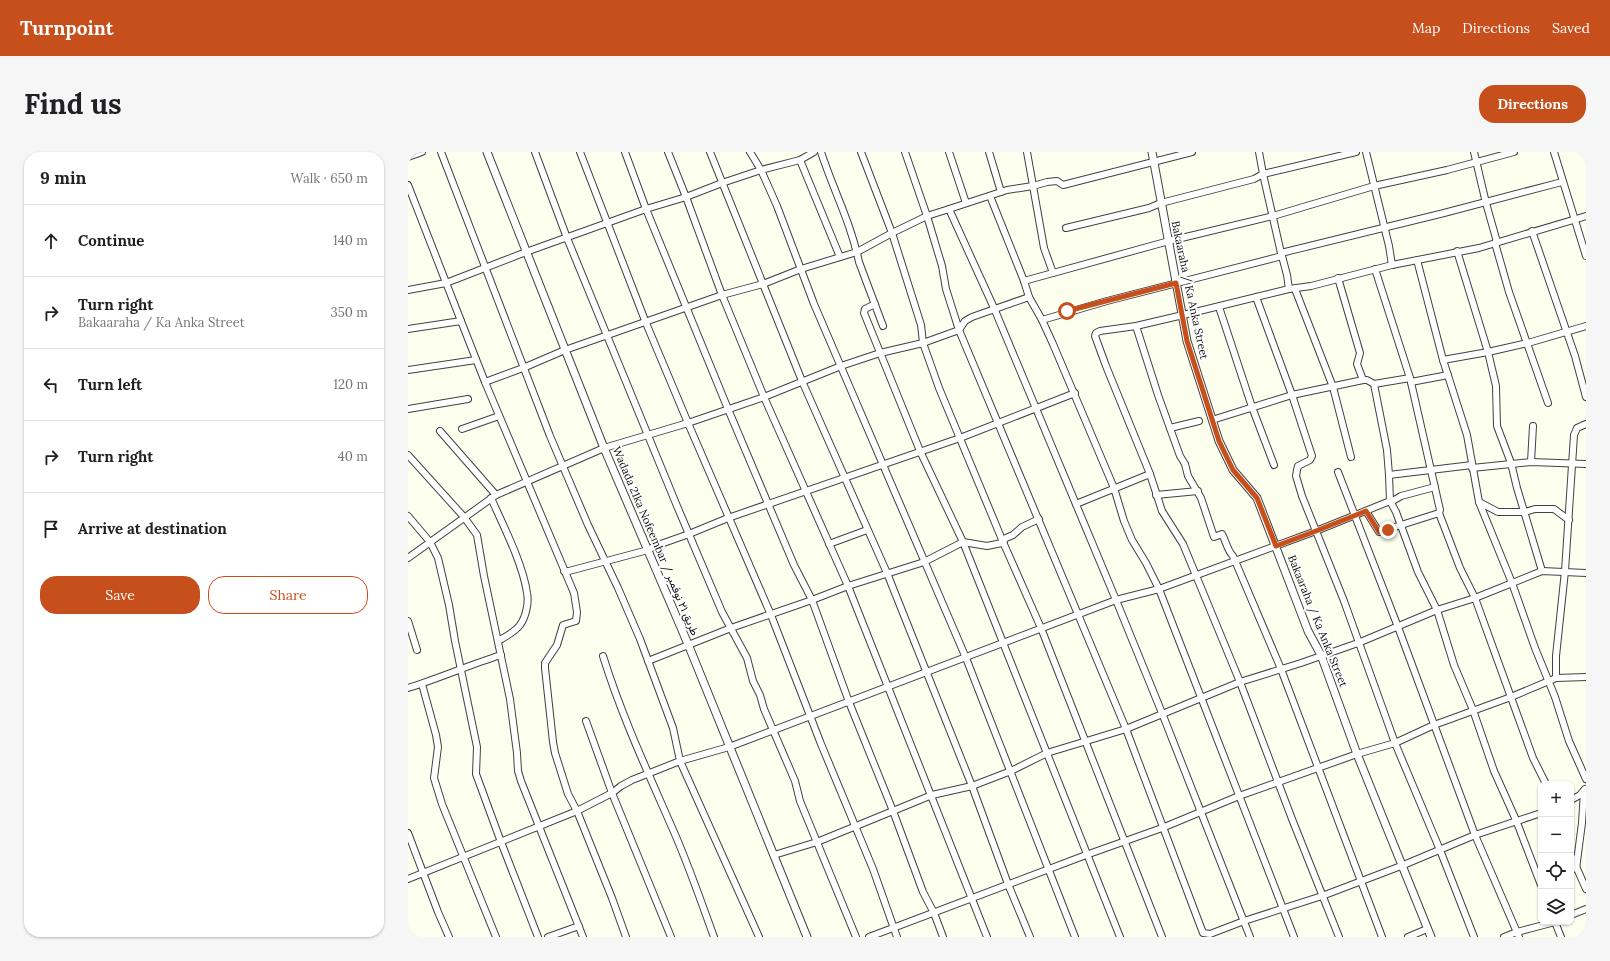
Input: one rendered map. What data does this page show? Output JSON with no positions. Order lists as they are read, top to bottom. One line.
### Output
{"streets":{"street":["Bakaaraha / Ka Anka Street","Wadada 21ka Nofeembar / طريق ٢١ نوفمبر"]},"page":{"header":"Turnpoint","nav":["Map","Directions","Saved"],"buttons":["Directions",["Save","Share"]],"title":"Find us","heading":["9 min","Walk · 650 m"],"list":[["Continue","140 m"],["Turn right","Bakaaraha / Ka Anka Street","350 m"],["Turn left","120 m"],["Turn right","40 m"],"Arrive at destination"],"map_buttons":["+","−"]}}
